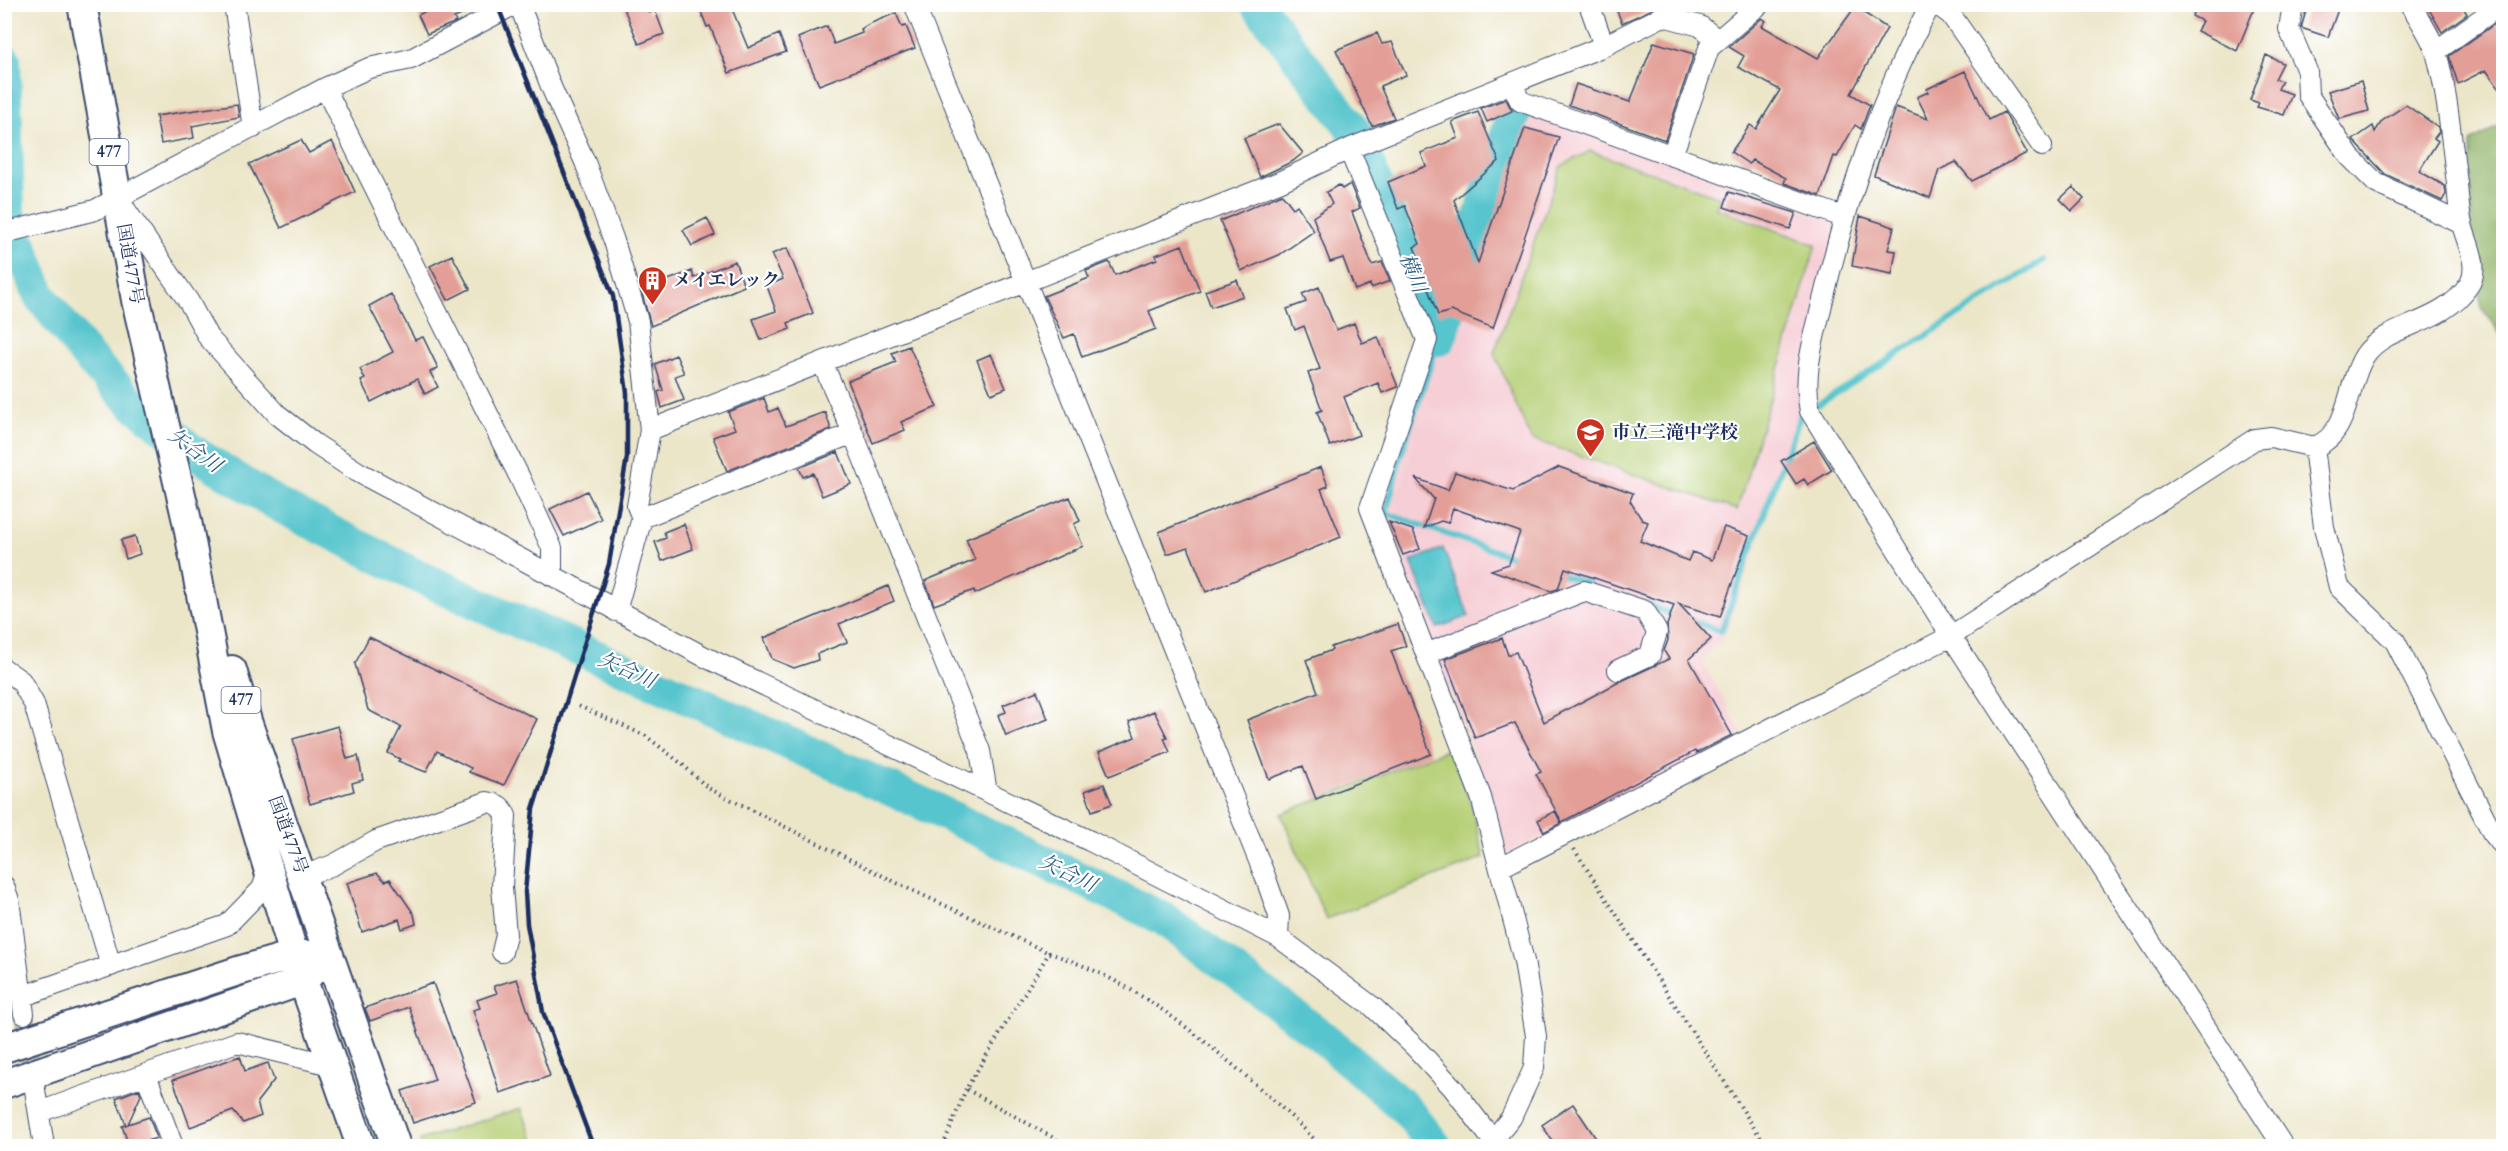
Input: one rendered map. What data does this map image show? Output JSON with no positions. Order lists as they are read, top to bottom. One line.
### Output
{"streets":{"highway":["477","国道477号"]},"water":["横川","矢合川"],"places":{"building":["メイエレック"],"school or university":["市立三滝中学校"]}}
